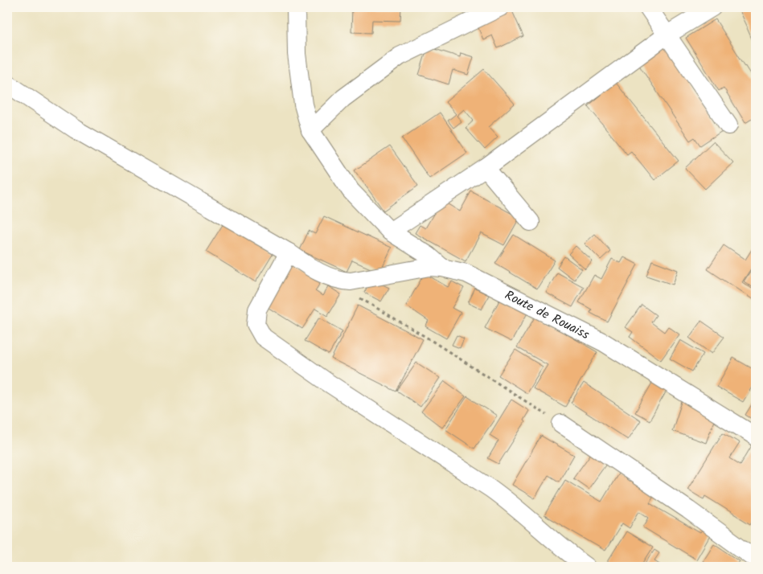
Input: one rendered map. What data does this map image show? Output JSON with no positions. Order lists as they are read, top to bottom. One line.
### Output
{"streets":{"street":["Route de Rouaiss"]}}
